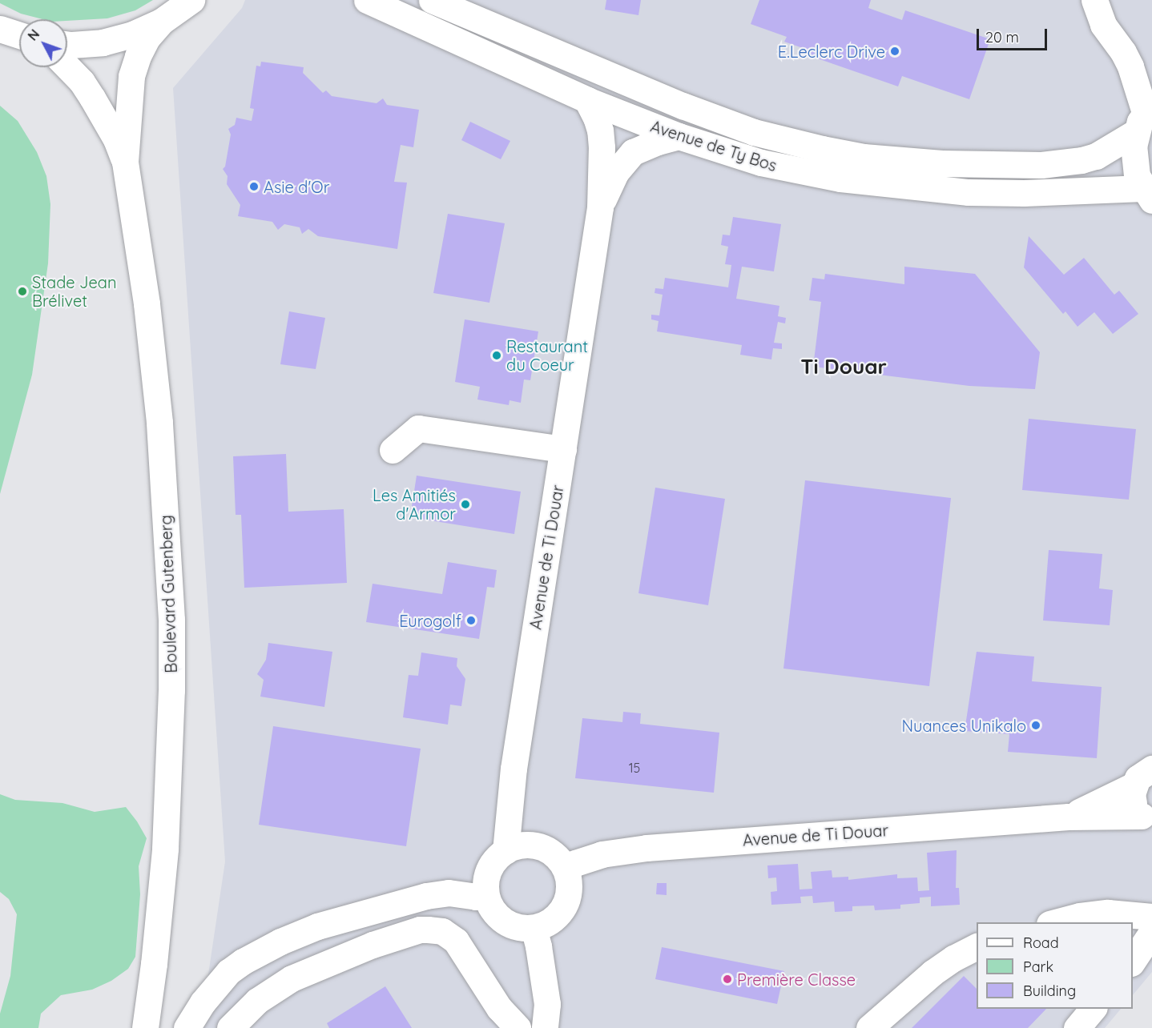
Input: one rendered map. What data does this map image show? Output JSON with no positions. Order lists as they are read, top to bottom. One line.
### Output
{"streets":{"main road":["Avenue de Ty Bos","Avenue de Ti Douar","Boulevard Gutenberg"]},"crossings":[["Avenue de Ty Bos","Avenue de Ti Douar"]],"districts":["Ti Douar"],"places":["E.Leclerc Drive","Asie d'Or","Stade Jean Brélivet","Restaurant du Coeur","Les Amitiés d'Armor","Eurogolf","Nuances Unikalo","Première Classe"],"house_numbers":["15"],"legend":["Road","Park","Building"],"scale_bar":"20 m","north":"top left"}
